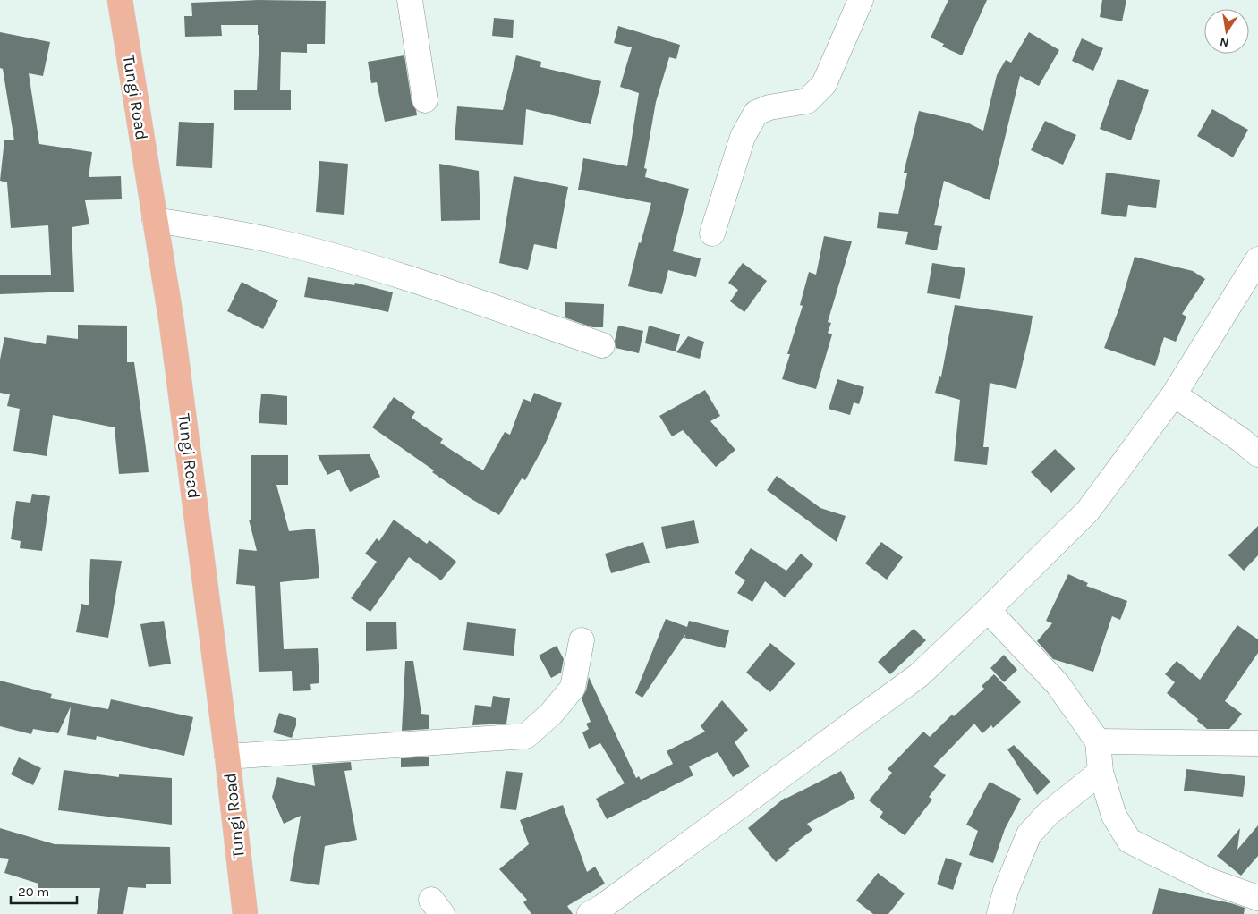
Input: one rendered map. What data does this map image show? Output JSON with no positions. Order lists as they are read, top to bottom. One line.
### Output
{"streets":{"main road":["Tungi Road"]},"scale_bar":"20 m","north":"bottom"}
